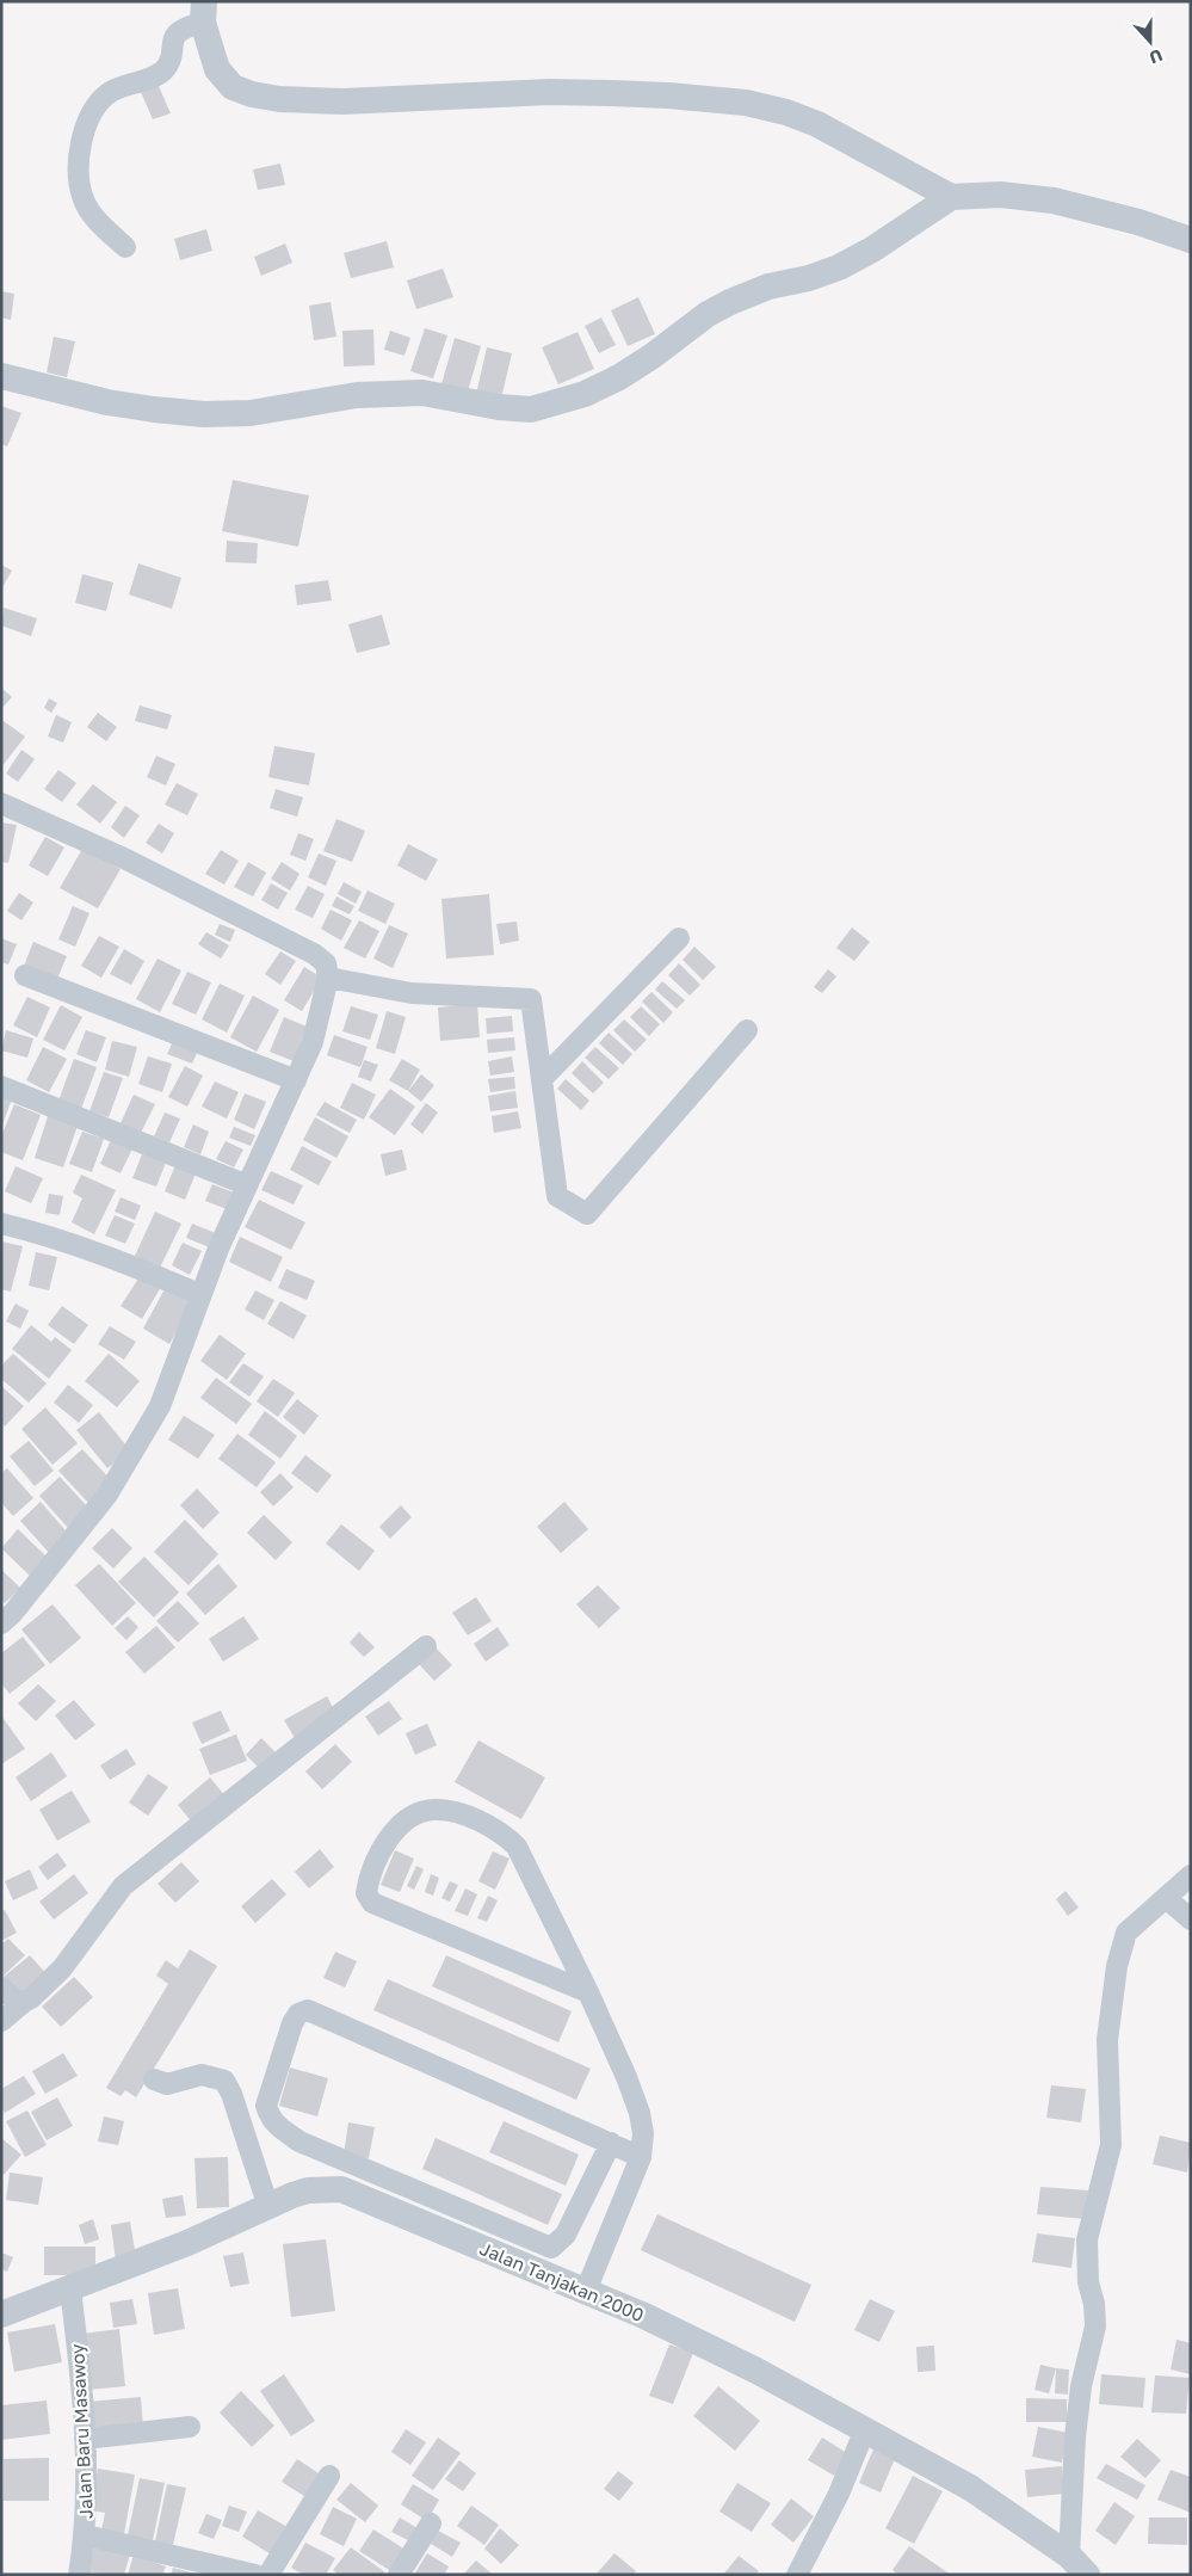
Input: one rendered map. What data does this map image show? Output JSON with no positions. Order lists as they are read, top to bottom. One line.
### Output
{"streets":{"street":["Jalan Tanjakan 2000","Jalan Baru Masawoy"]},"crossings":[["Jalan Tanjakan 2000","Jalan Baru Masawoy"]],"north":"bottom"}
